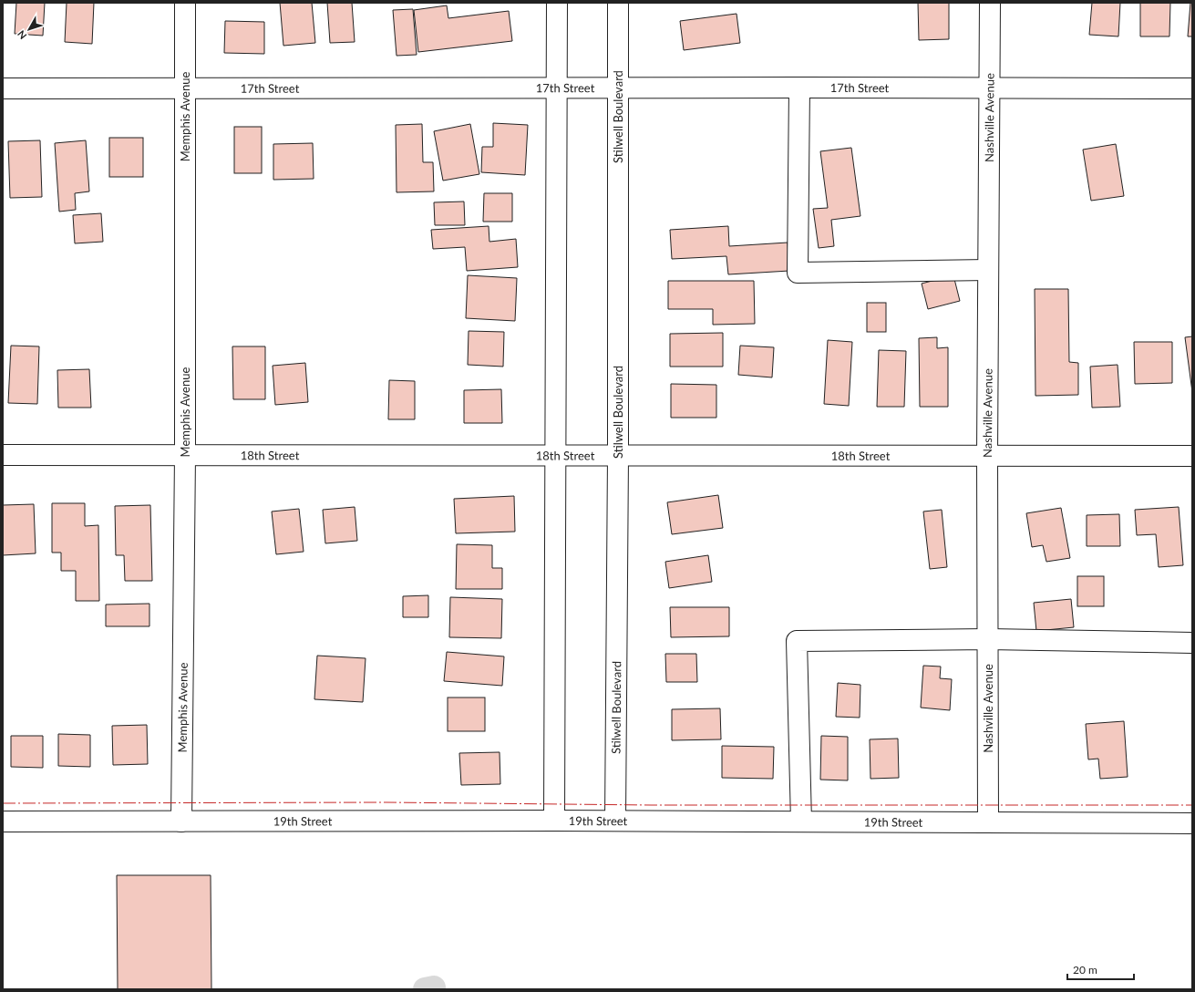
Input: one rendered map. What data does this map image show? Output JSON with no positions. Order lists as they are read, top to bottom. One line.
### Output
{"streets":{"street":["17th Street","Memphis Avenue","Stilwell Boulevard","Nashville Avenue","18th Street","19th Street"]},"crossings":[["17th Street","Memphis Avenue"],["17th Street","Stilwell Boulevard"],["17th Street","Nashville Avenue"],["Memphis Avenue","18th Street"],["Memphis Avenue","19th Street"],["Stilwell Boulevard","18th Street"],["Stilwell Boulevard","19th Street"],["Nashville Avenue","18th Street"],["Nashville Avenue","19th Street"]],"scale_bar":"20 m","north":"bottom left"}
